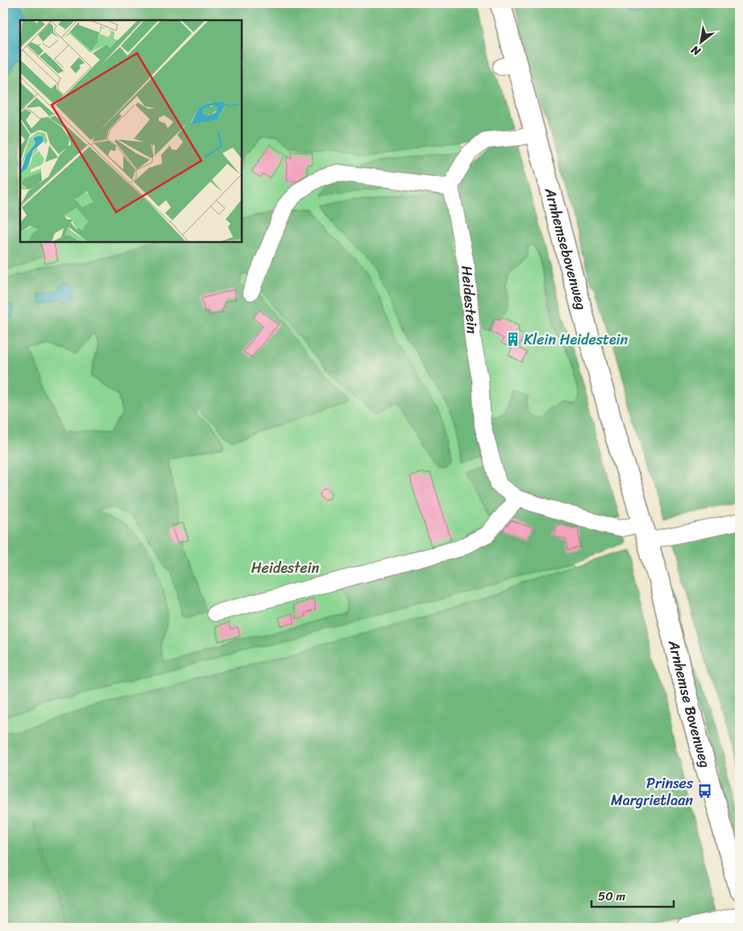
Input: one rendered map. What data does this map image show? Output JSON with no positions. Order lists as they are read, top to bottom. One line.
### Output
{"streets":{"main road":["Arnhemsebovenweg","Arnhemse Bovenweg"],"street":["Heidestein"]},"crossings":[["Arnhemsebovenweg","Heidestein"],["Arnhemsebovenweg","Arnhemse Bovenweg"],["Heidestein","Arnhemse Bovenweg"]],"parks":["Heidestein"],"places":{"building":["Klein Heidestein"],"bus stop":["Prinses Margrietlaan"]},"scale_bar":"50 m","north":"bottom left"}
